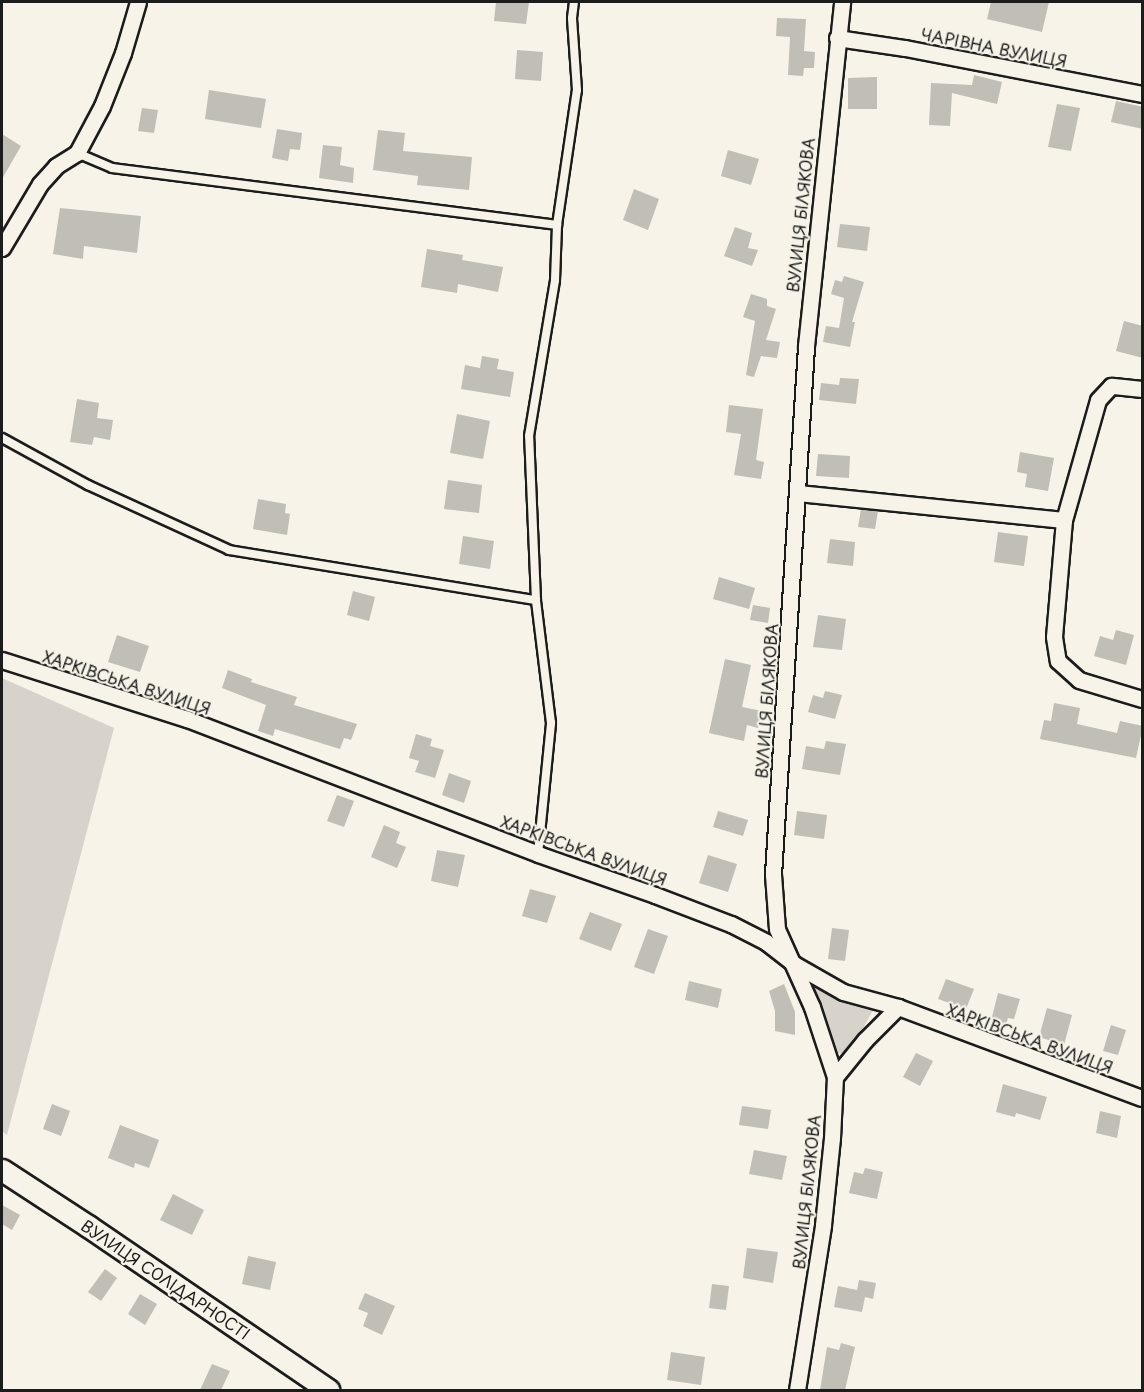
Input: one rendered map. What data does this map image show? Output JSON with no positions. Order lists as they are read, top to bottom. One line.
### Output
{"streets":{"main road":["ВУЛИЦЯ СОЛІДАРНОСТІ"],"street":["ЧАРІВНА ВУЛИЦЯ","ВУЛИЦЯ БІЛЯКОВА","ХАРКІВСЬКА ВУЛИЦЯ"]},"crossings":[["ЧАРІВНА ВУЛИЦЯ","ВУЛИЦЯ БІЛЯКОВА"],["ВУЛИЦЯ БІЛЯКОВА","ХАРКІВСЬКА ВУЛИЦЯ"]]}
